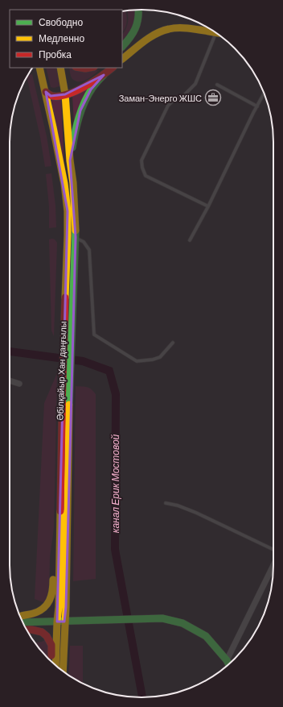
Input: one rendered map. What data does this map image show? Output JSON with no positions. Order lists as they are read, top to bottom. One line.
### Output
{"streets":{"main road":["Әбілқайыр Хан даңғылы"]},"water":["канал Ерик Мостовой"],"places":{"office":["Заман-Энерго ЖШС"]},"legend":["Свободно","Медленно","Пробка"]}
